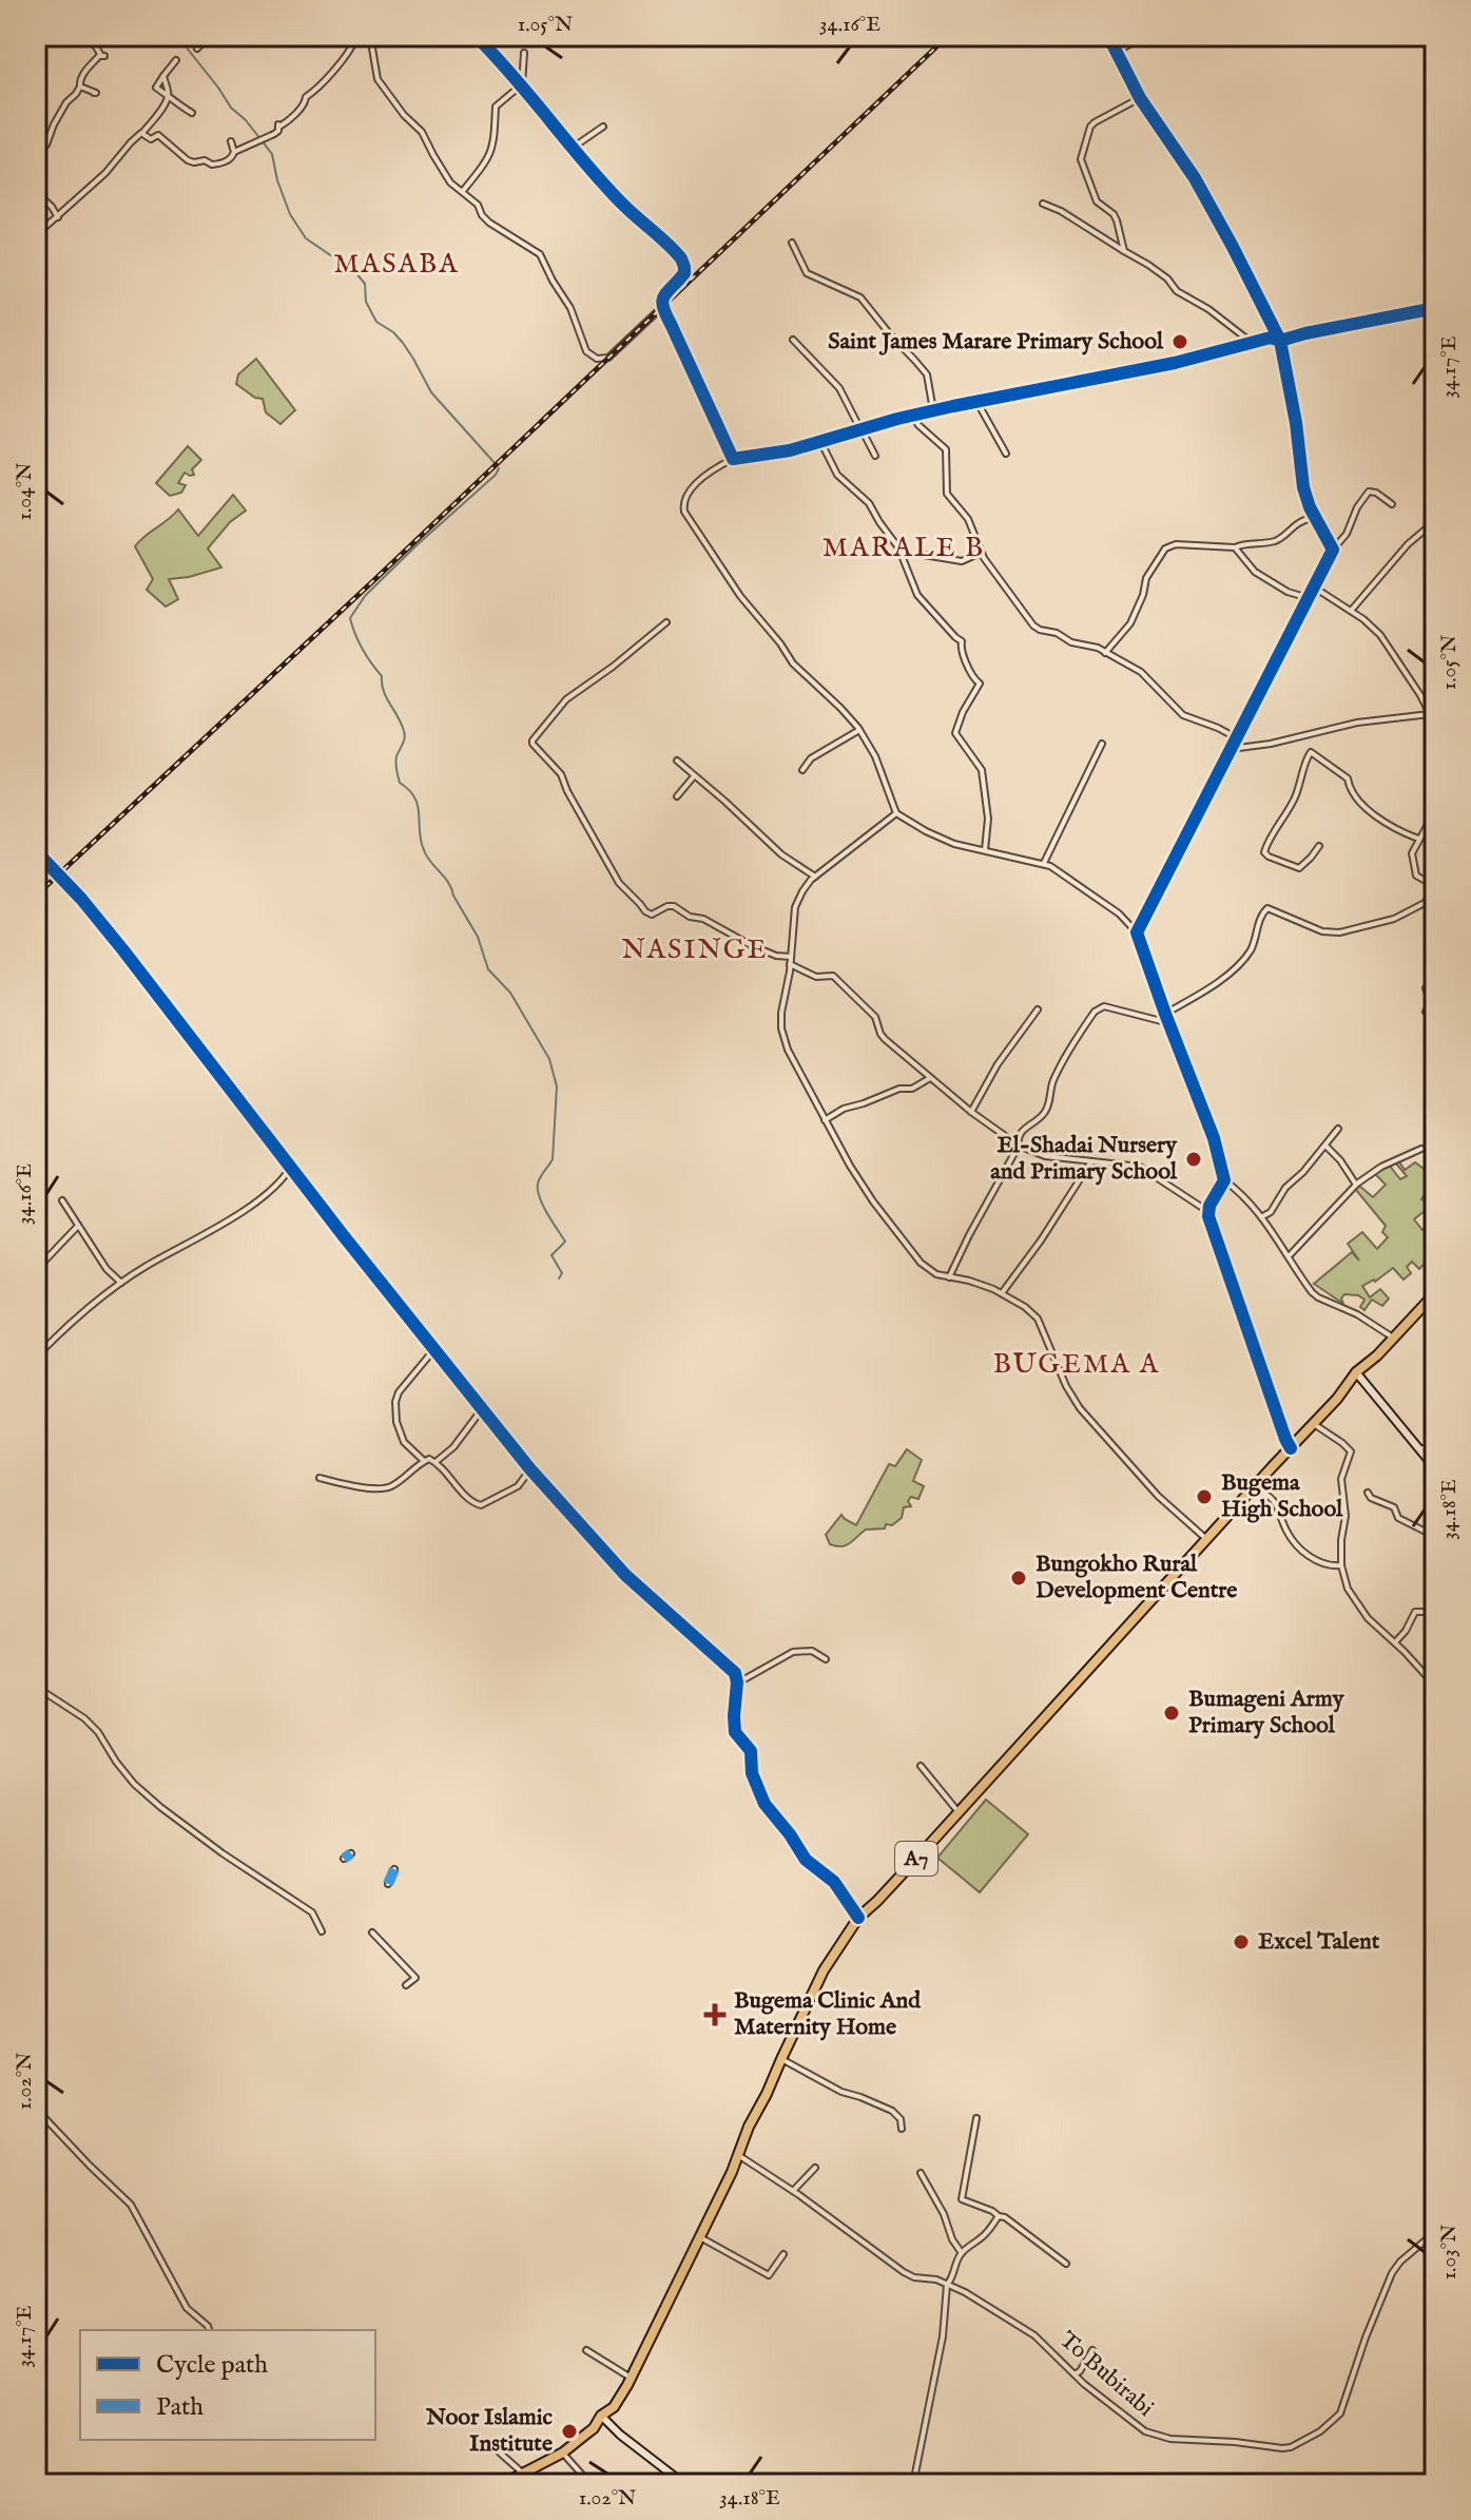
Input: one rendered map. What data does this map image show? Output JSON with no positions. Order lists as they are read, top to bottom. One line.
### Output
{"streets":{"main road":["A7"],"street":["To Bubirabi"]},"crossings":[["A7","To Bubirabi"]],"districts":["MASABA","MARALE B","NASINGE","BUGEMA A"],"places":{"other":["Saint James Marare Primary School","El-Shadai Nursery and Primary School","Bugema High School","Bungokho Rural Development Centre","Bumageni Army Primary School","Excel Talent","Noor Islamic Institute"],"health":["Bugema Clinic And Maternity Home"]},"legend":["Cycle path","Path"],"coordinates":["1.05°N","34.16°E","34.17°E","1.04°N","34.18°E","1.02°N","1.03°N"]}
